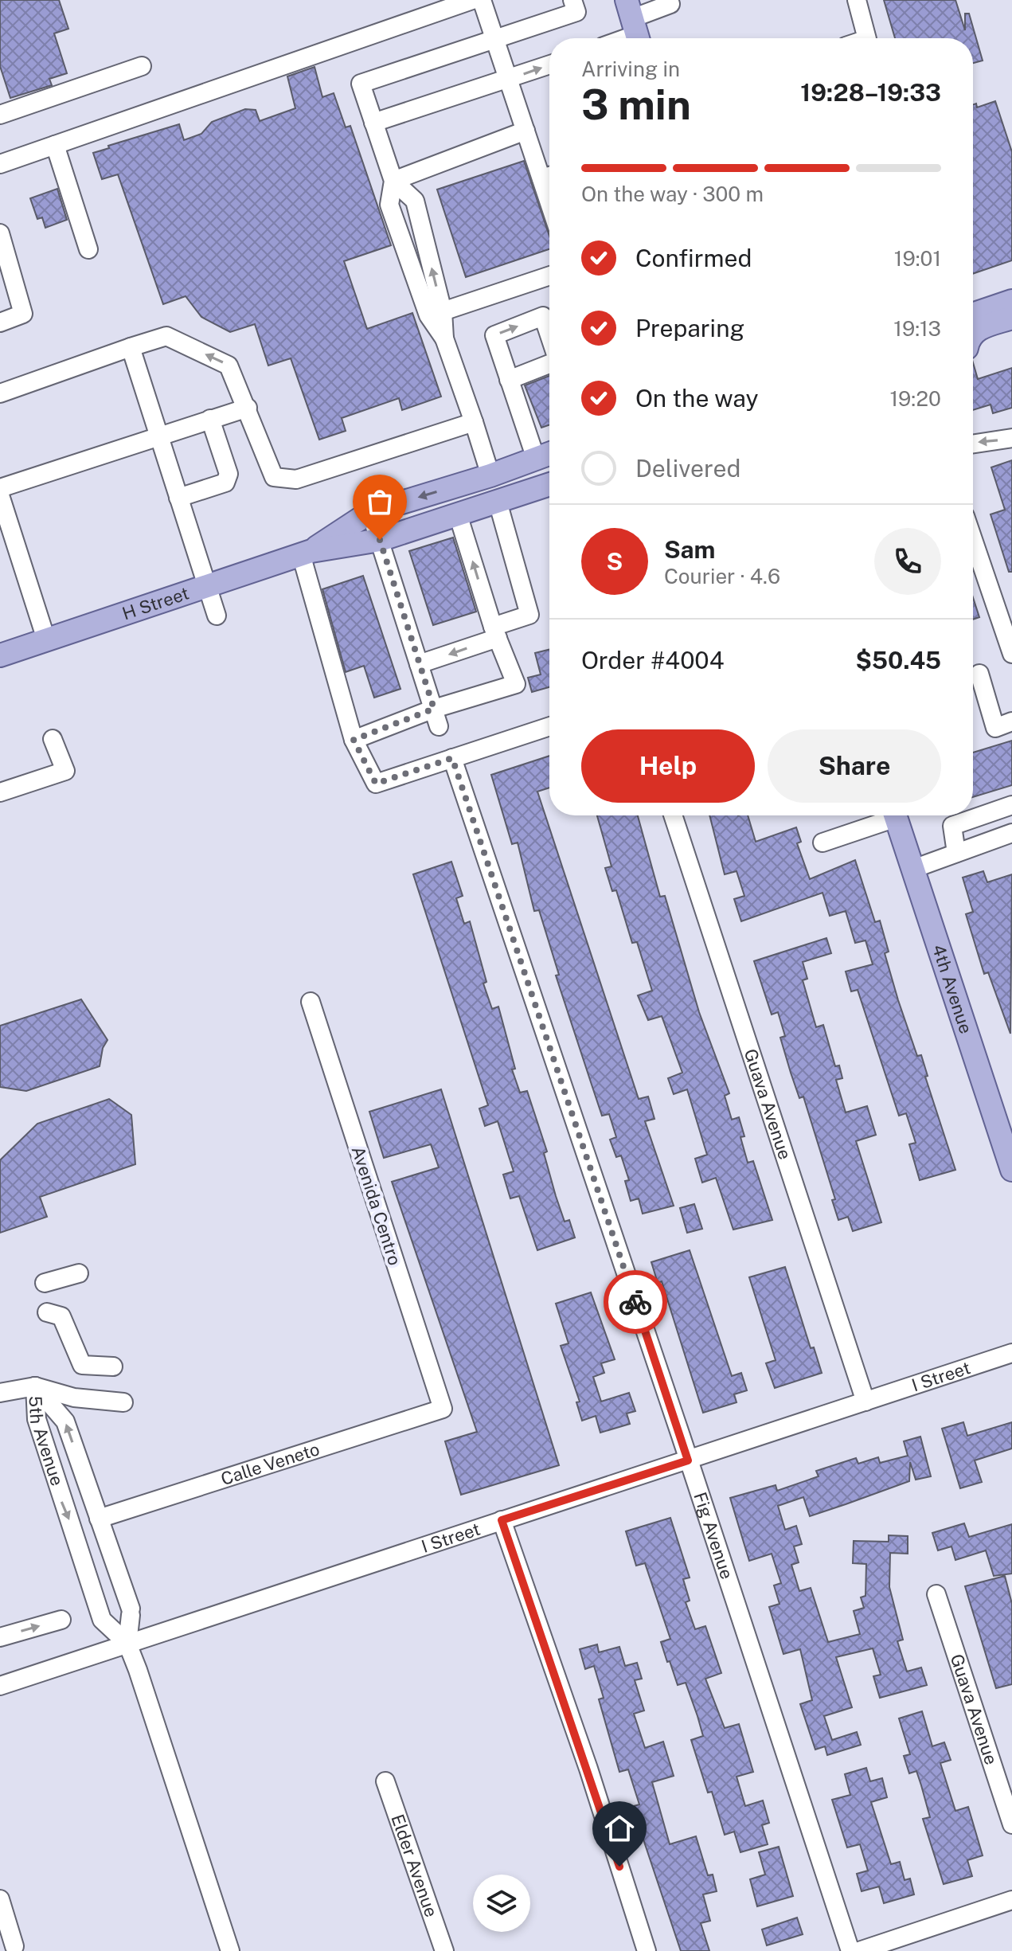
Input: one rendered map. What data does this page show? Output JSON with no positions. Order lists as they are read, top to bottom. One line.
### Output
{"streets":{"main road":["H Street","4th Avenue"],"street":["Guava Avenue","Avenida Centro","I Street","5th Avenue","Calle Veneto","Fig Avenue","Elder Avenue"]},"crossings":[["Guava Avenue","I Street"],["Avenida Centro","Calle Veneto"],["I Street","5th Avenue"],["I Street","Fig Avenue"],["5th Avenue","Calle Veneto"]],"page":{"heading":["3 min","Arriving in","19:28–19:33"],"panel":["Sam","Courier · 4.6","Order #4004","$50.45"],"bar":"On the way · 300 m","list":[["Confirmed","19:01"],["Preparing","19:13"],["On the way","19:20"],"Delivered"],"round":"S","buttons":["Help","Share"]}}
